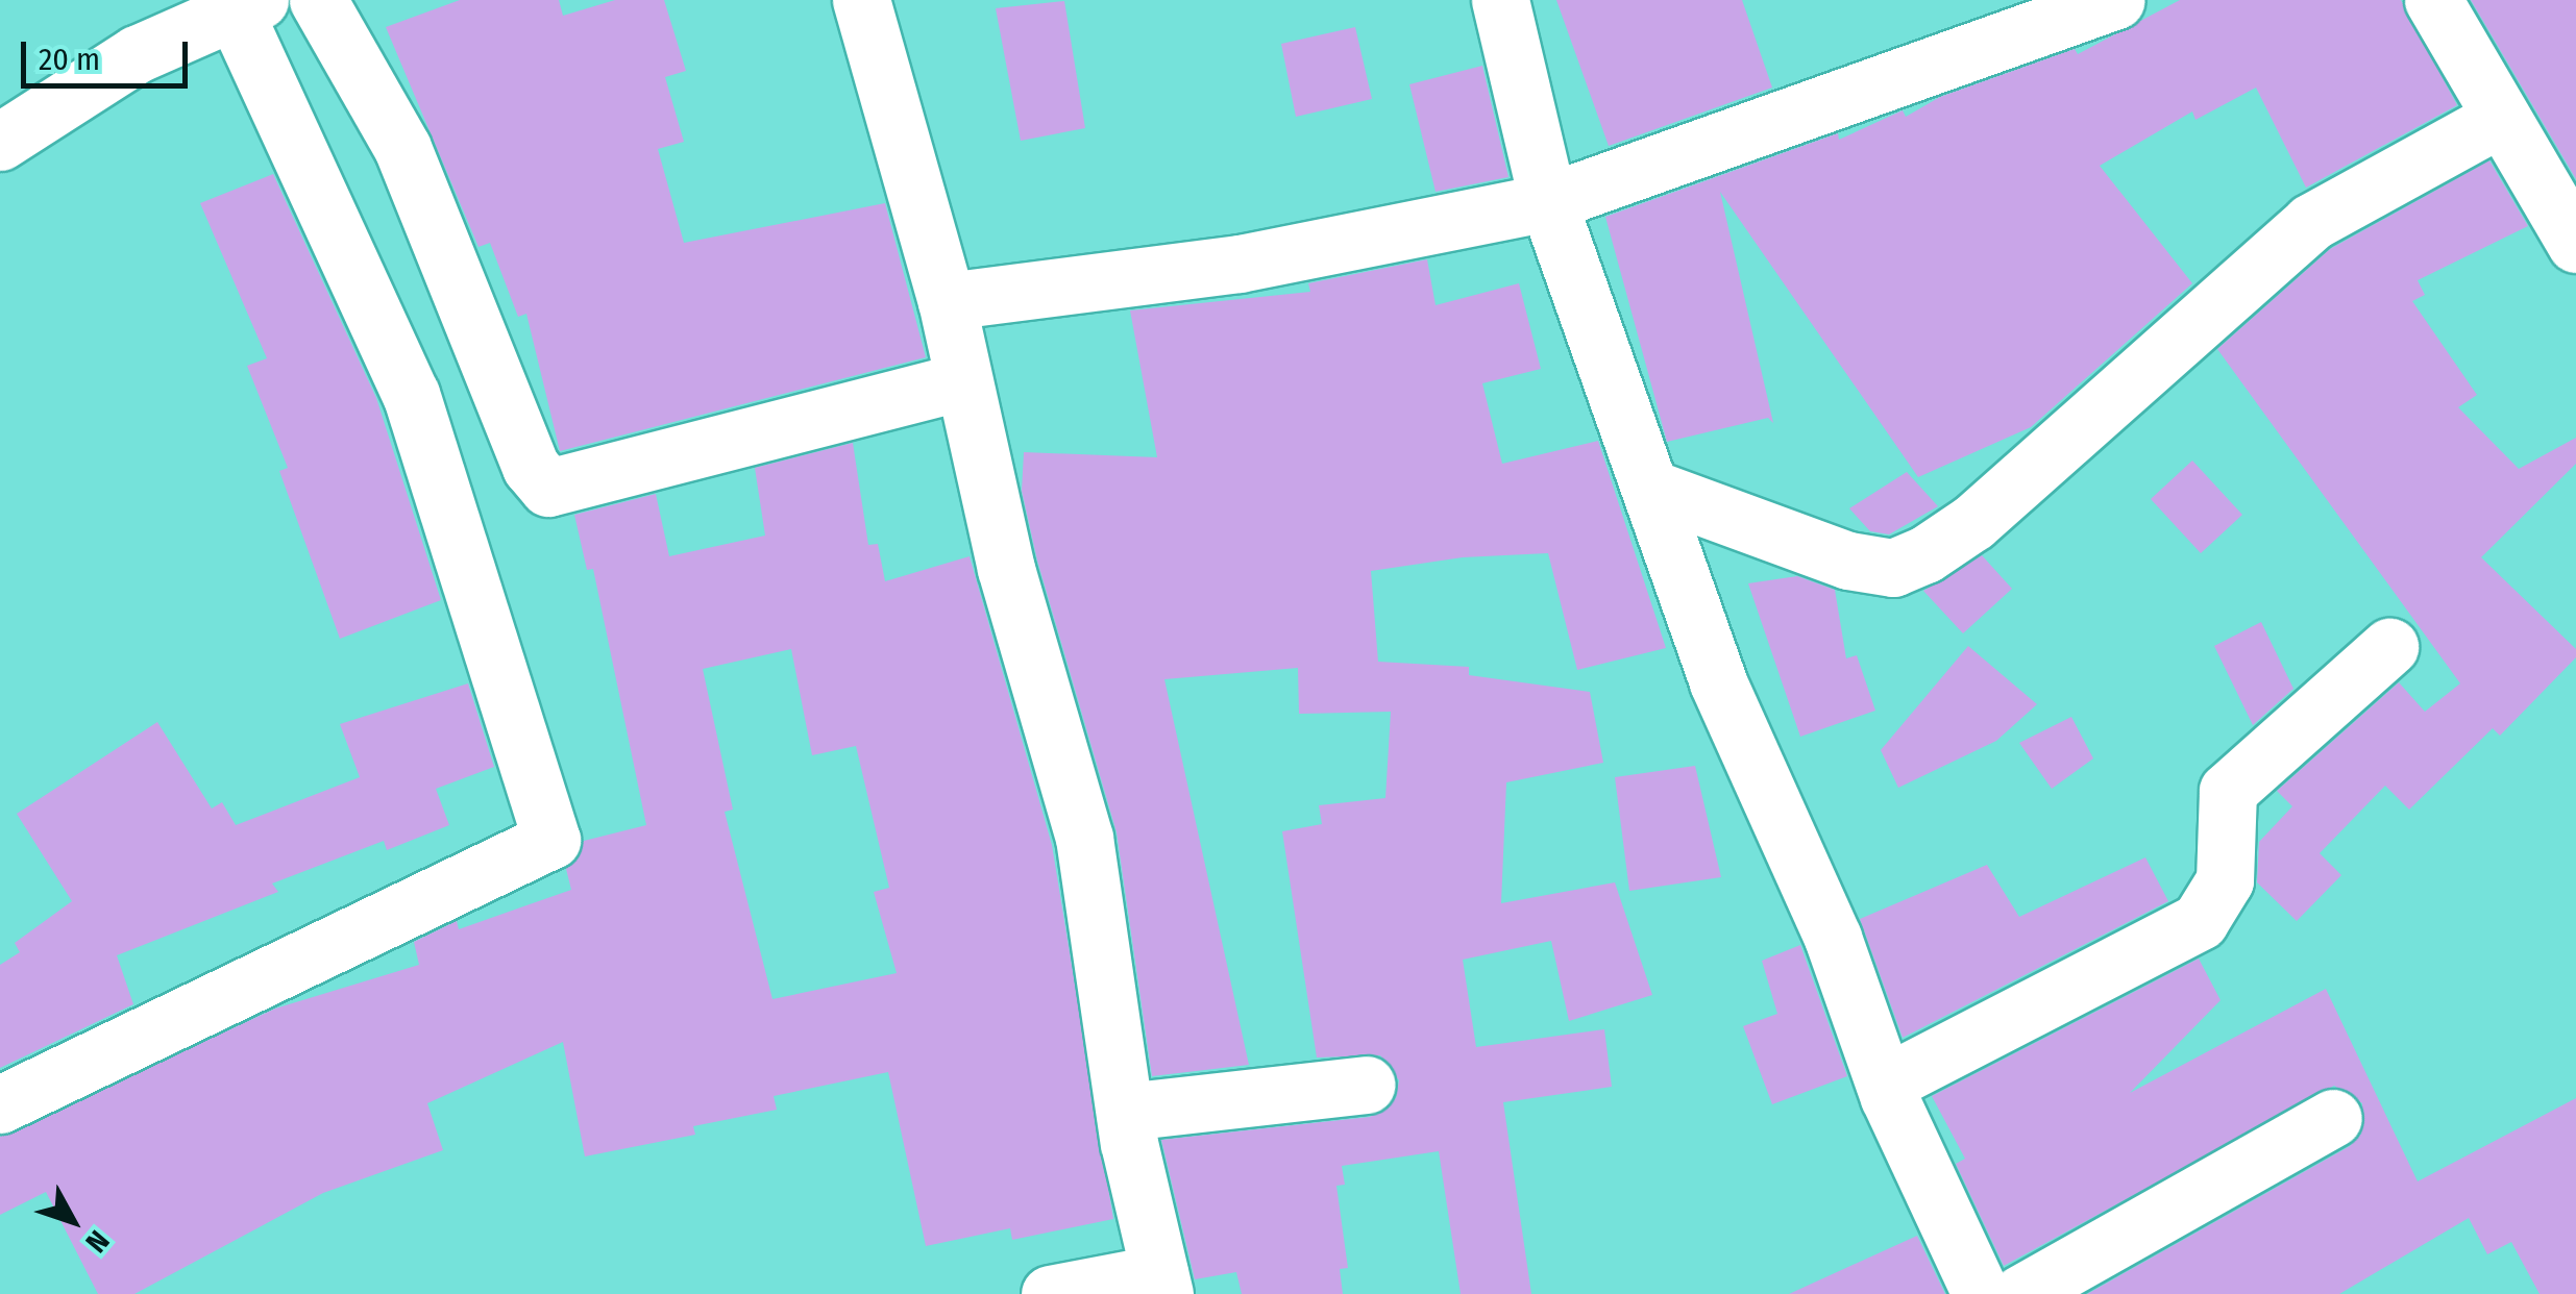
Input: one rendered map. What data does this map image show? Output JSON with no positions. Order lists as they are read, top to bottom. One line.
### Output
{"scale_bar":"20 m","north":"bottom right"}
